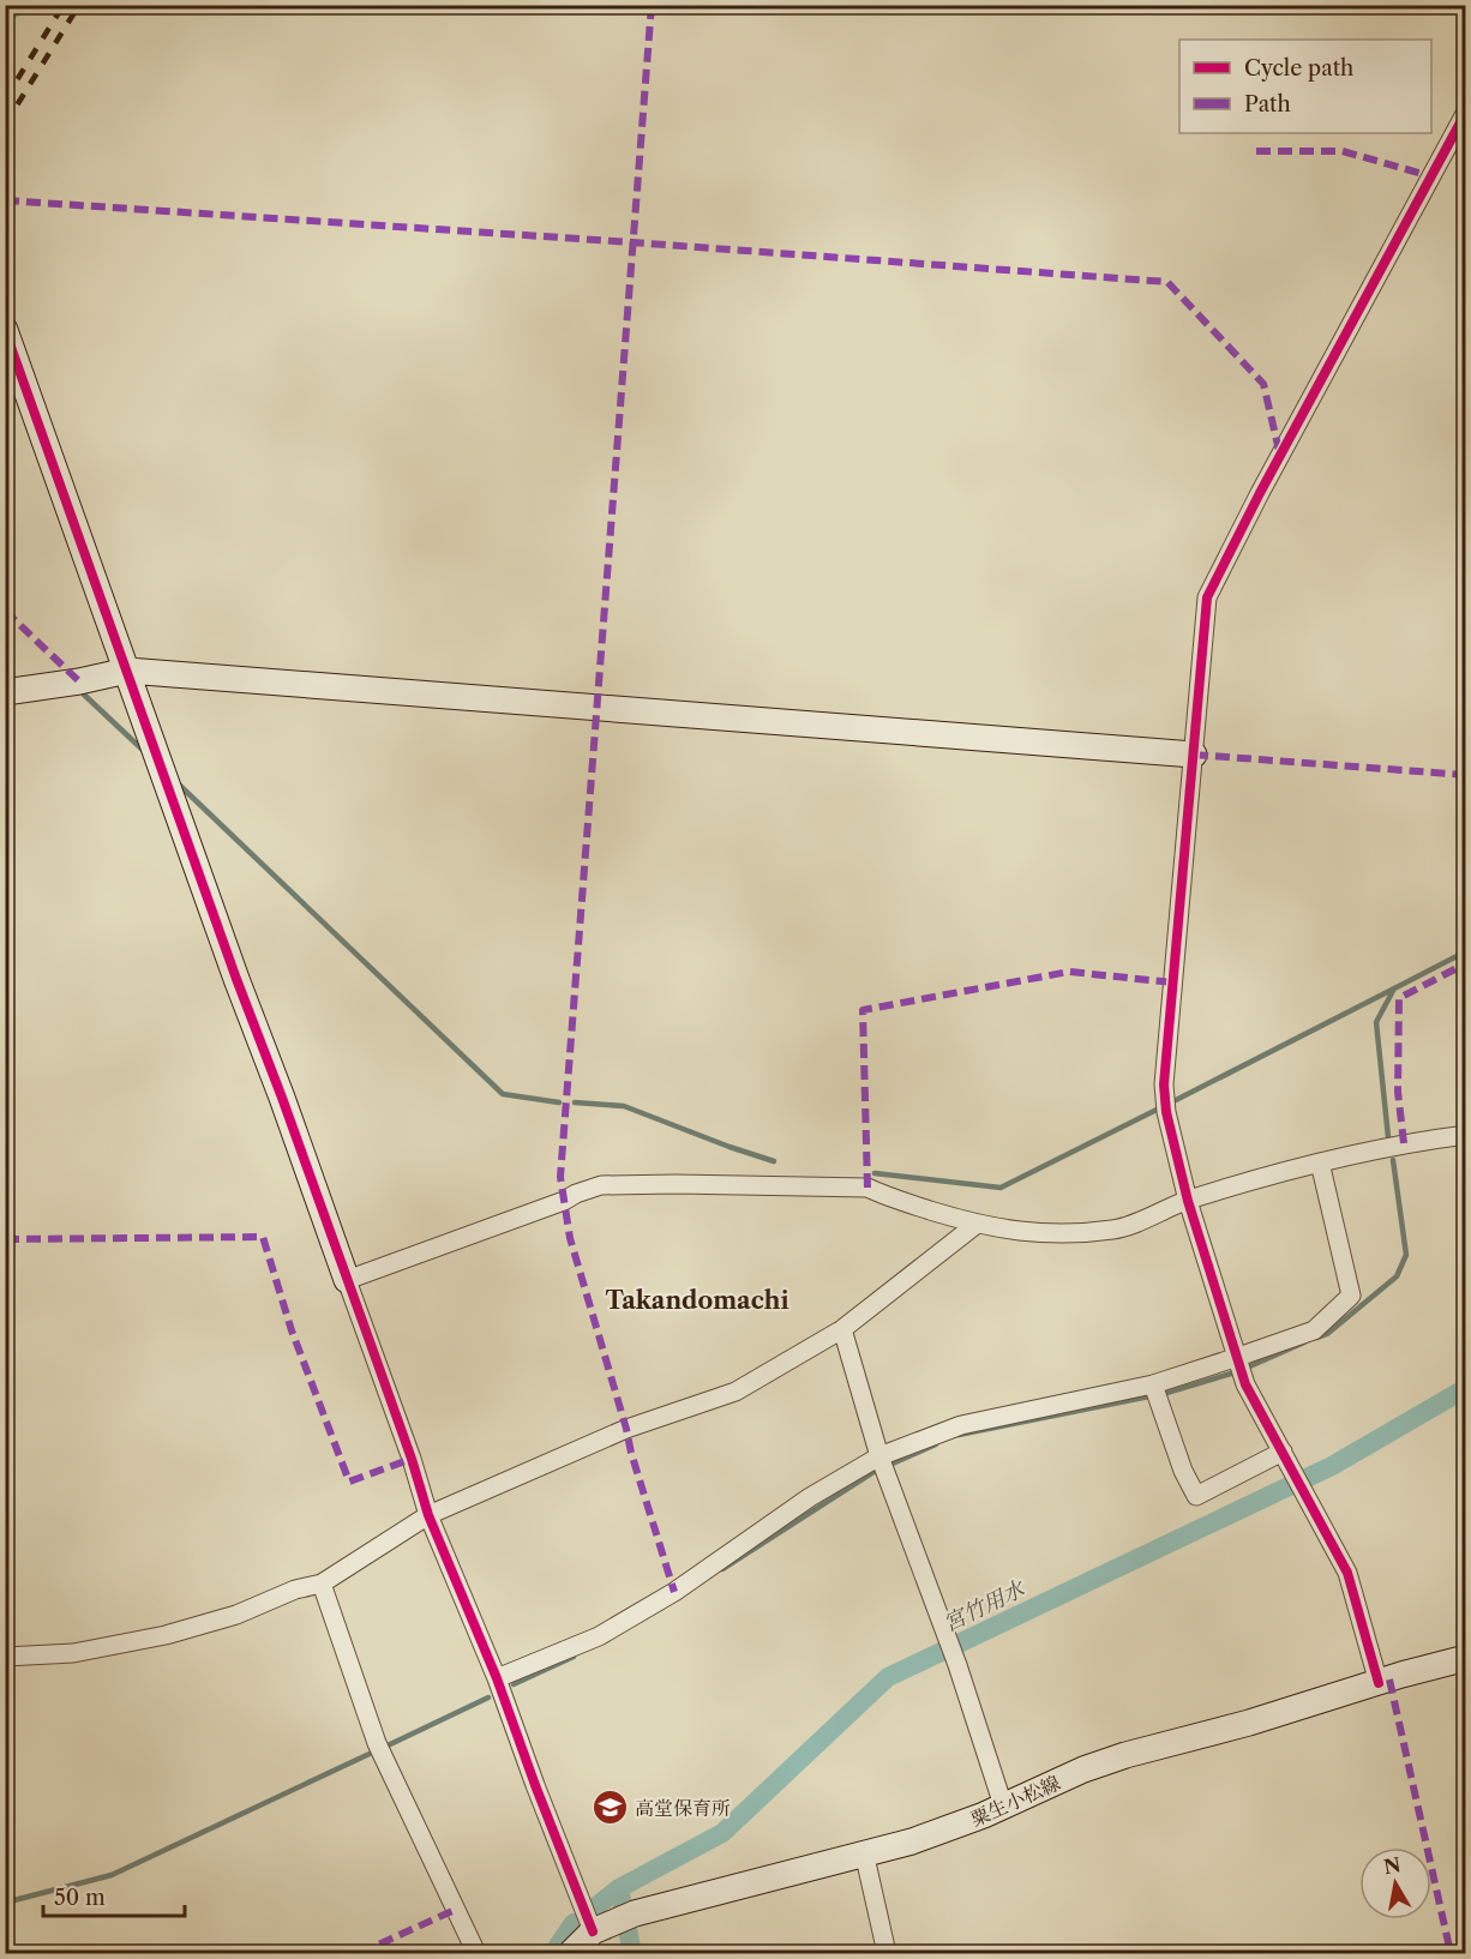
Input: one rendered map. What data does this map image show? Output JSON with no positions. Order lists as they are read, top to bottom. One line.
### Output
{"streets":{"street":["粟生小松線"]},"districts":["Takandomachi"],"water":["宮竹用水"],"places":{"school or university":["高堂保育所"]},"legend":["Cycle path","Path"],"scale_bar":"50 m","north":"top"}
